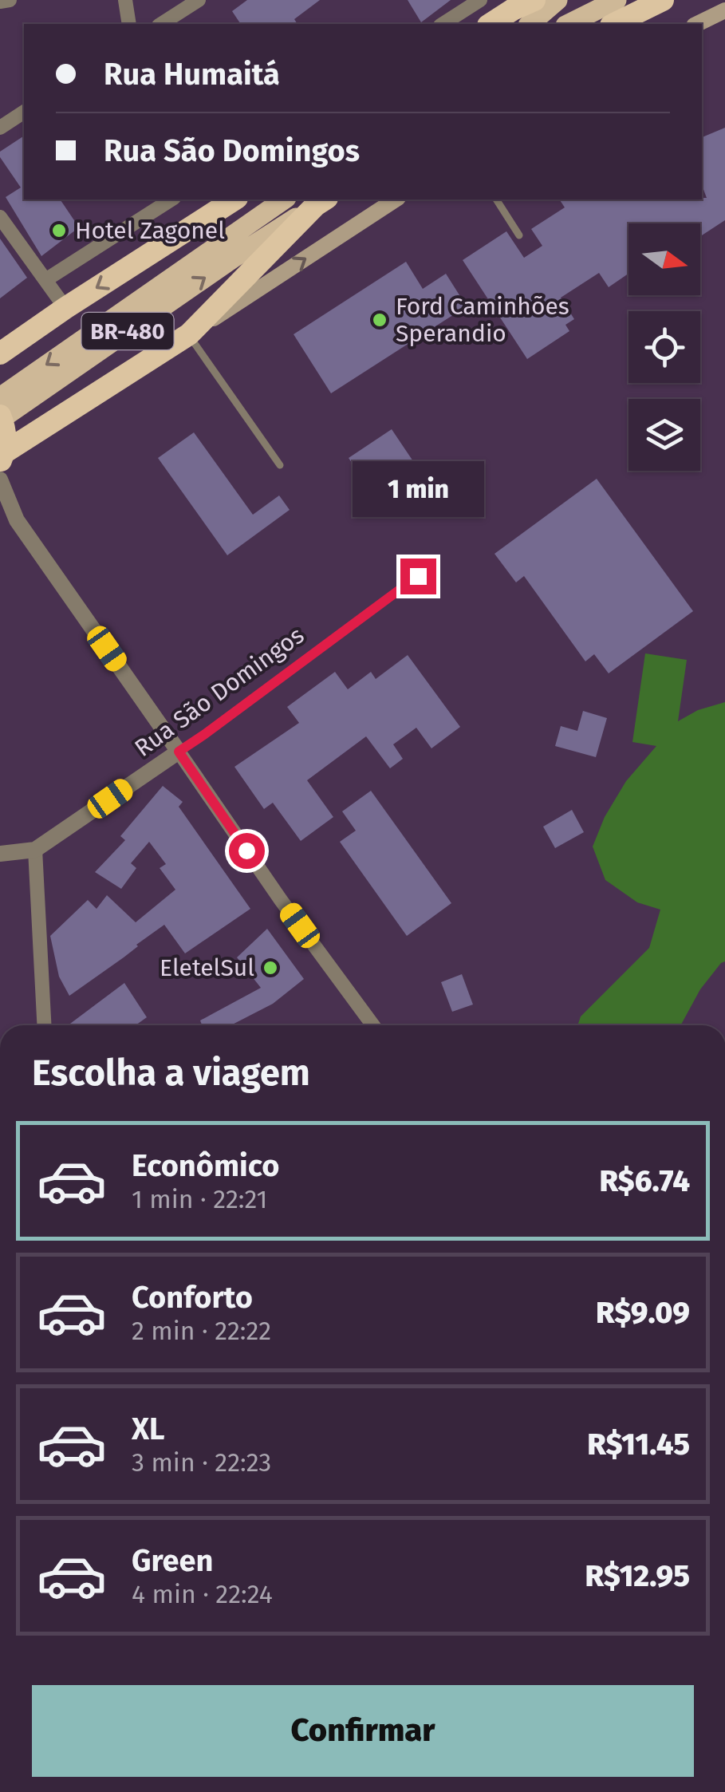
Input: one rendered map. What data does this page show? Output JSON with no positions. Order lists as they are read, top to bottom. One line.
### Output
{"streets":{"highway":["BR-480"],"street":["Rua São Domingos"]},"places":["Hotel Zagonel","Ford Caminhões Sperandio","EletelSul"],"north":"right","page":{"banner":["Rua Humaitá","Rua São Domingos"],"bubble":"1 min","heading":"Escolha a viagem","list":[{"name":"Econômico","note":"1 min · 22:21","value":"R$6.74"},{"name":"Conforto","note":"2 min · 22:22","value":"R$9.09"},{"name":"XL","note":"3 min · 22:23","value":"R$11.45"},{"name":"Green","note":"4 min · 22:24","value":"R$12.95"}],"buttons":"Confirmar"}}
